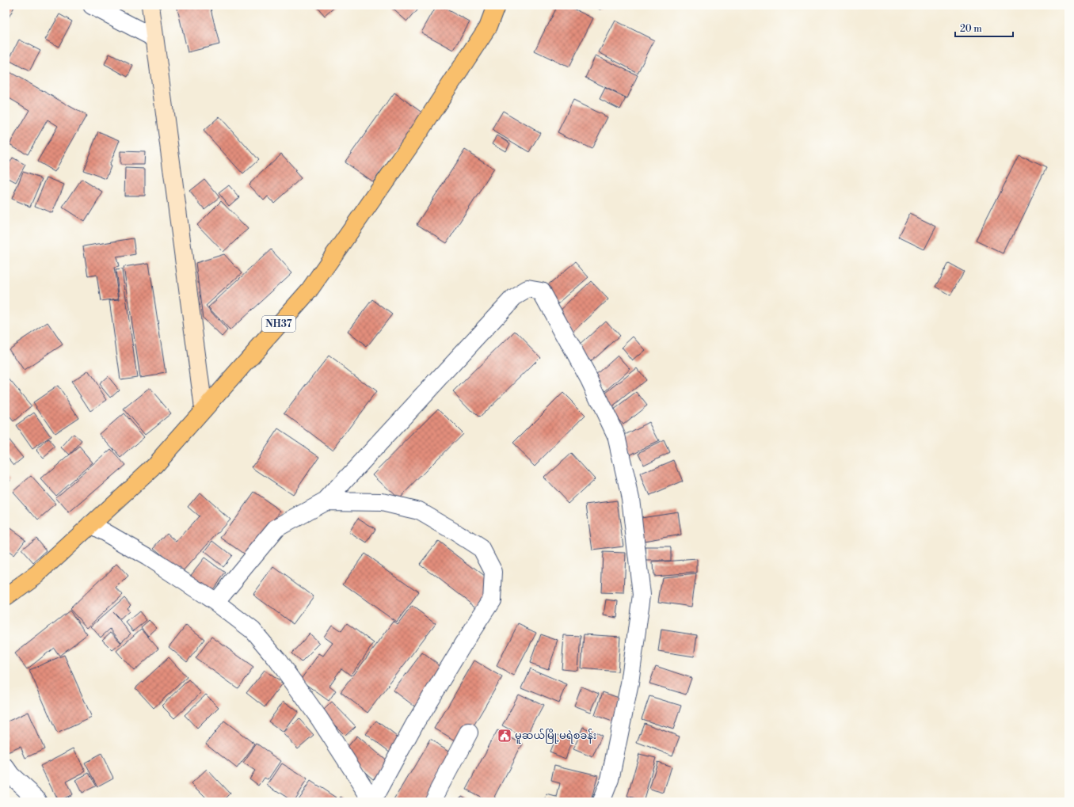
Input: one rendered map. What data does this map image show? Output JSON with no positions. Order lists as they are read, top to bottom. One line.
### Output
{"streets":{"highway":["NH37"]},"places":{"public building":["မူဆယ်မြို့မရဲစခန်း"]},"scale_bar":"20 m"}
